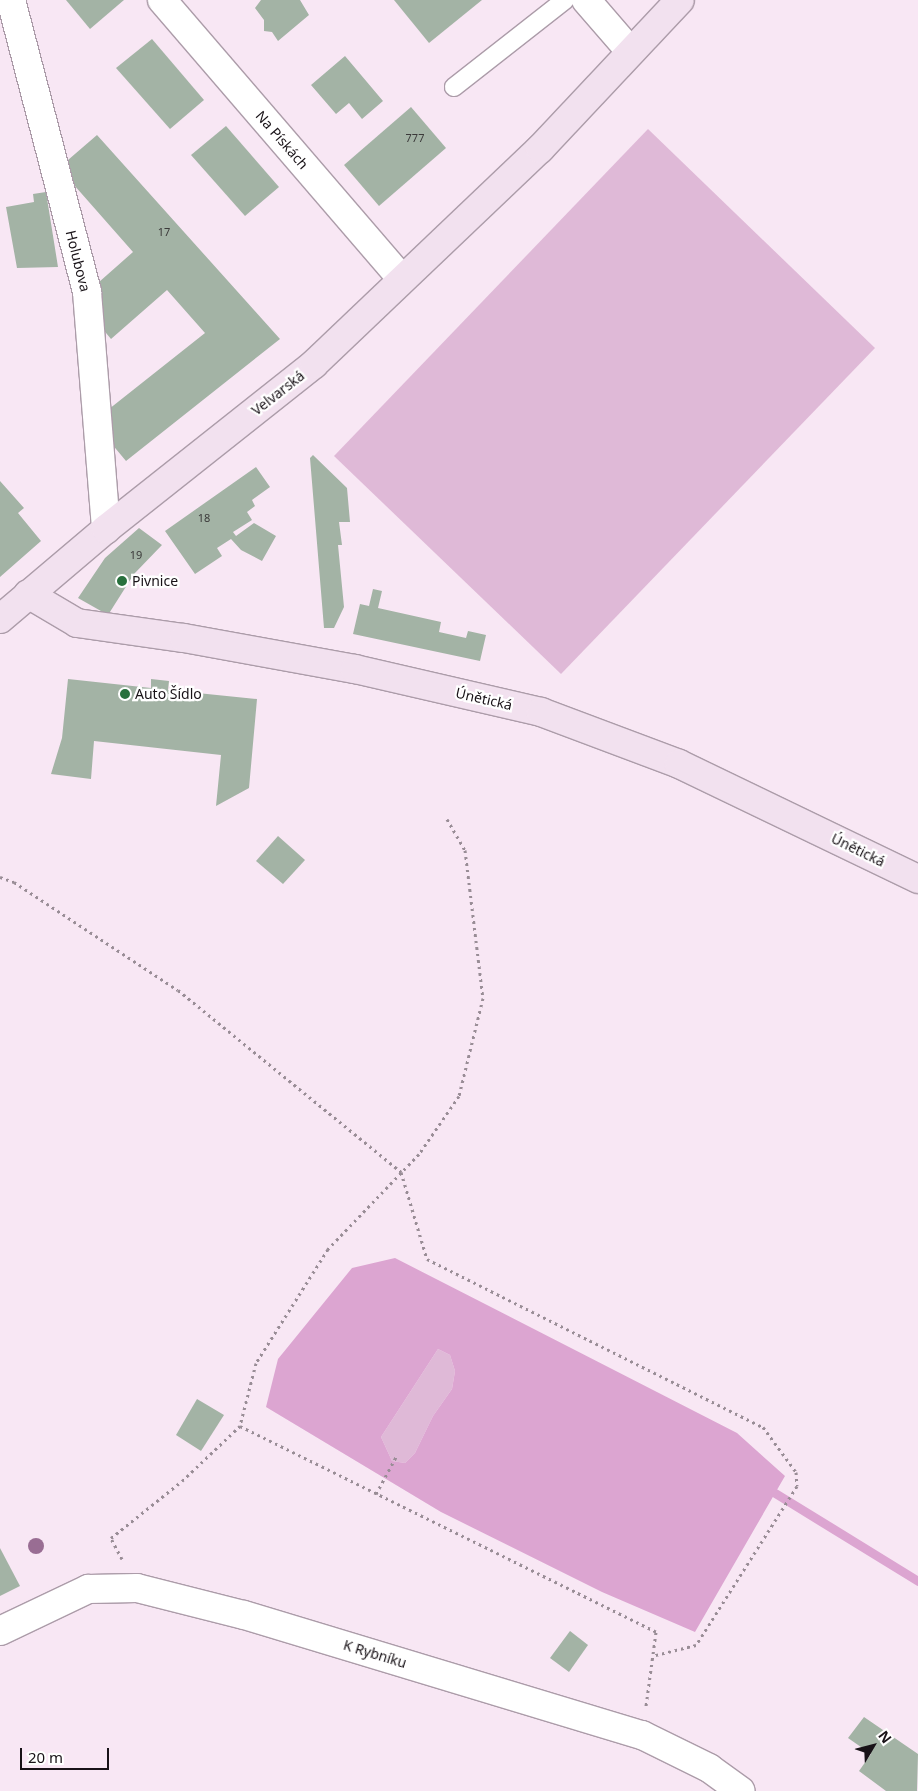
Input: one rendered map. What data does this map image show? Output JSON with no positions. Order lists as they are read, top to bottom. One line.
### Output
{"streets":{"main road":["Velvarská","Únětická"],"street":["Na Pískách","Holubova","K Rybníku"]},"crossings":[["Na Pískách","Velvarská"],["Holubova","Velvarská"],["Velvarská","Únětická"]],"places":["Pivnice","Auto Šídlo"],"house_numbers":["777","17","18","19"],"scale_bar":"20 m","north":"top right"}
